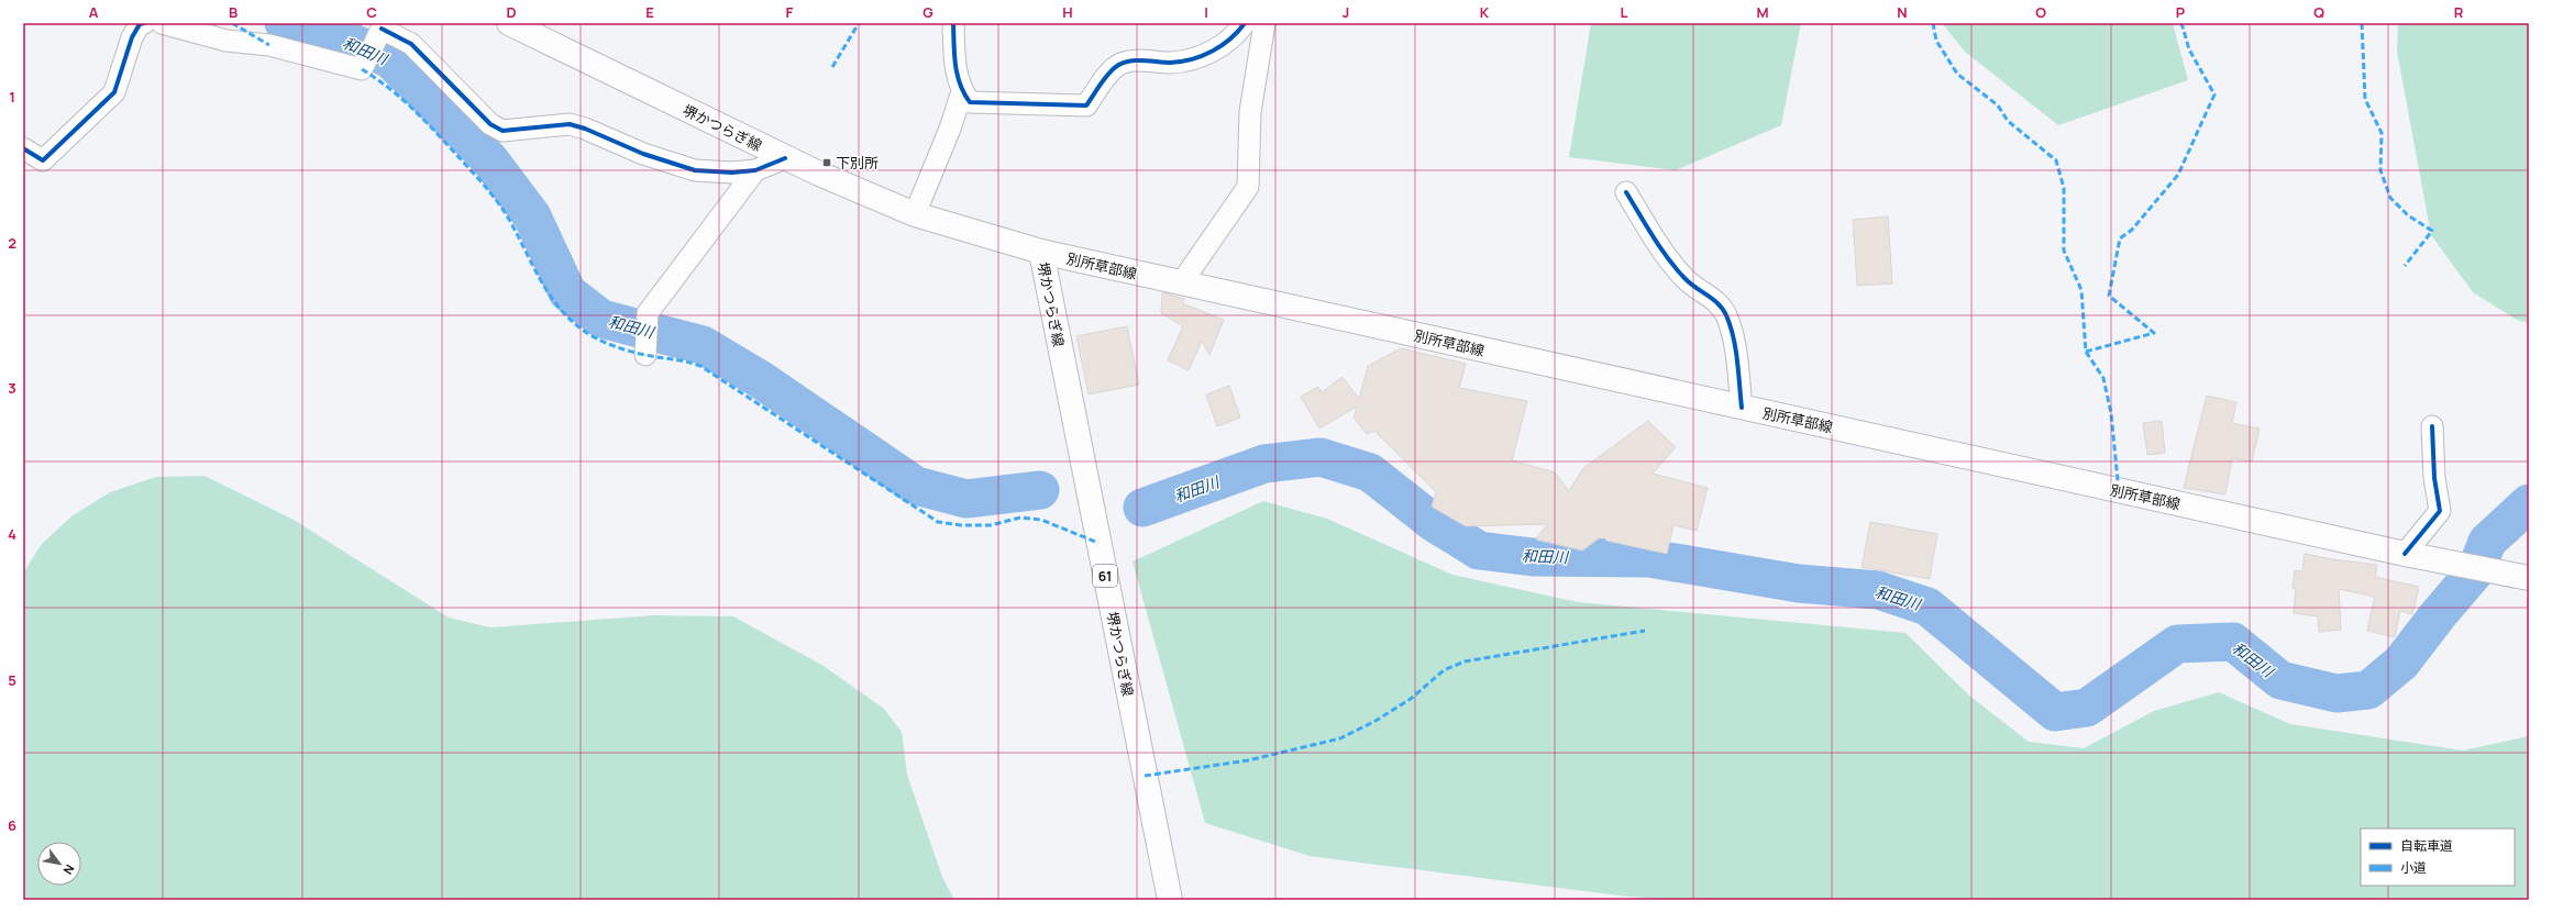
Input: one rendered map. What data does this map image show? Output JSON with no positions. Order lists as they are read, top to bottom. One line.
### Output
{"streets":{"main road":["堺かつらぎ線","別所草部線","61"]},"crossings":[["堺かつらぎ線","別所草部線"]],"water":["和田川"],"places":{"transit":["下別所"]},"legend":["自転車道","小道"],"north":"bottom right","grid":{"columns":["A","B","C","D","E","F","G","H","I","J","K","L","M","N","O","P","Q","R"],"rows":["1","2","3","4","5","6"]}}
